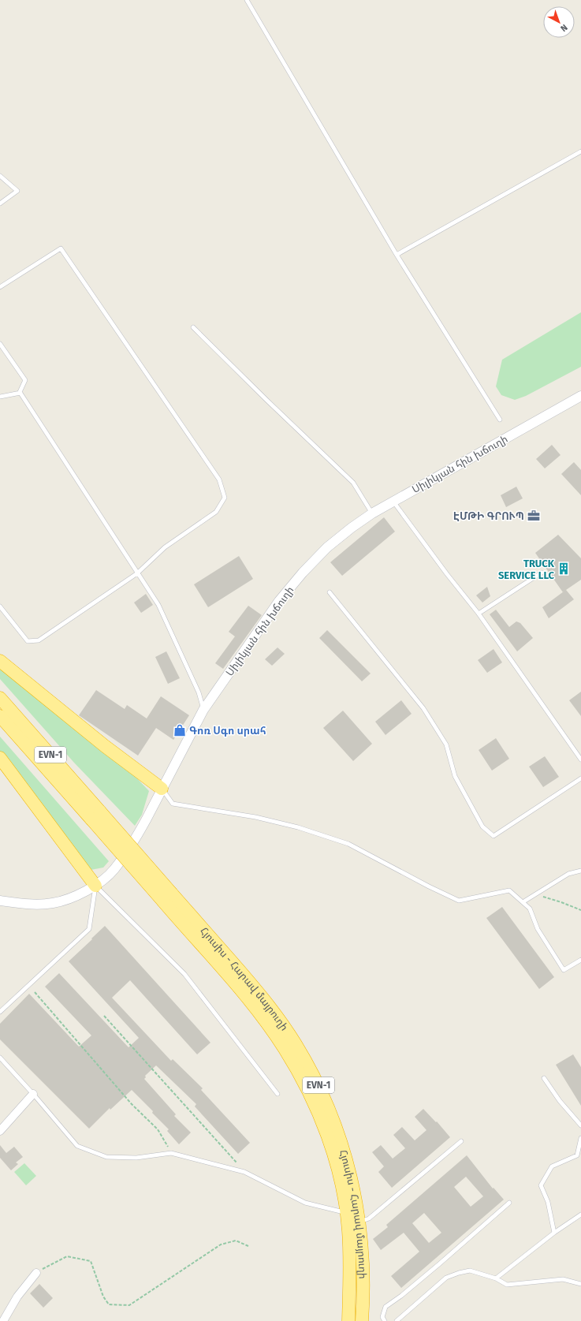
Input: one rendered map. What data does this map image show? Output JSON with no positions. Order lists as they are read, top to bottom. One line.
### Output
{"streets":{"highway":["EVN-1","Հյուսիս - Հարավ մայրուղի"],"street":["Սիլիկյան հին խճուղի"]},"places":{"office":["ԷՄԹԻ ԳՐՈՒՊ"],"building":["TRUCK SERVICE LLC"],"shop":["Գոռ Սգո սրահ"]},"north":"bottom right"}
